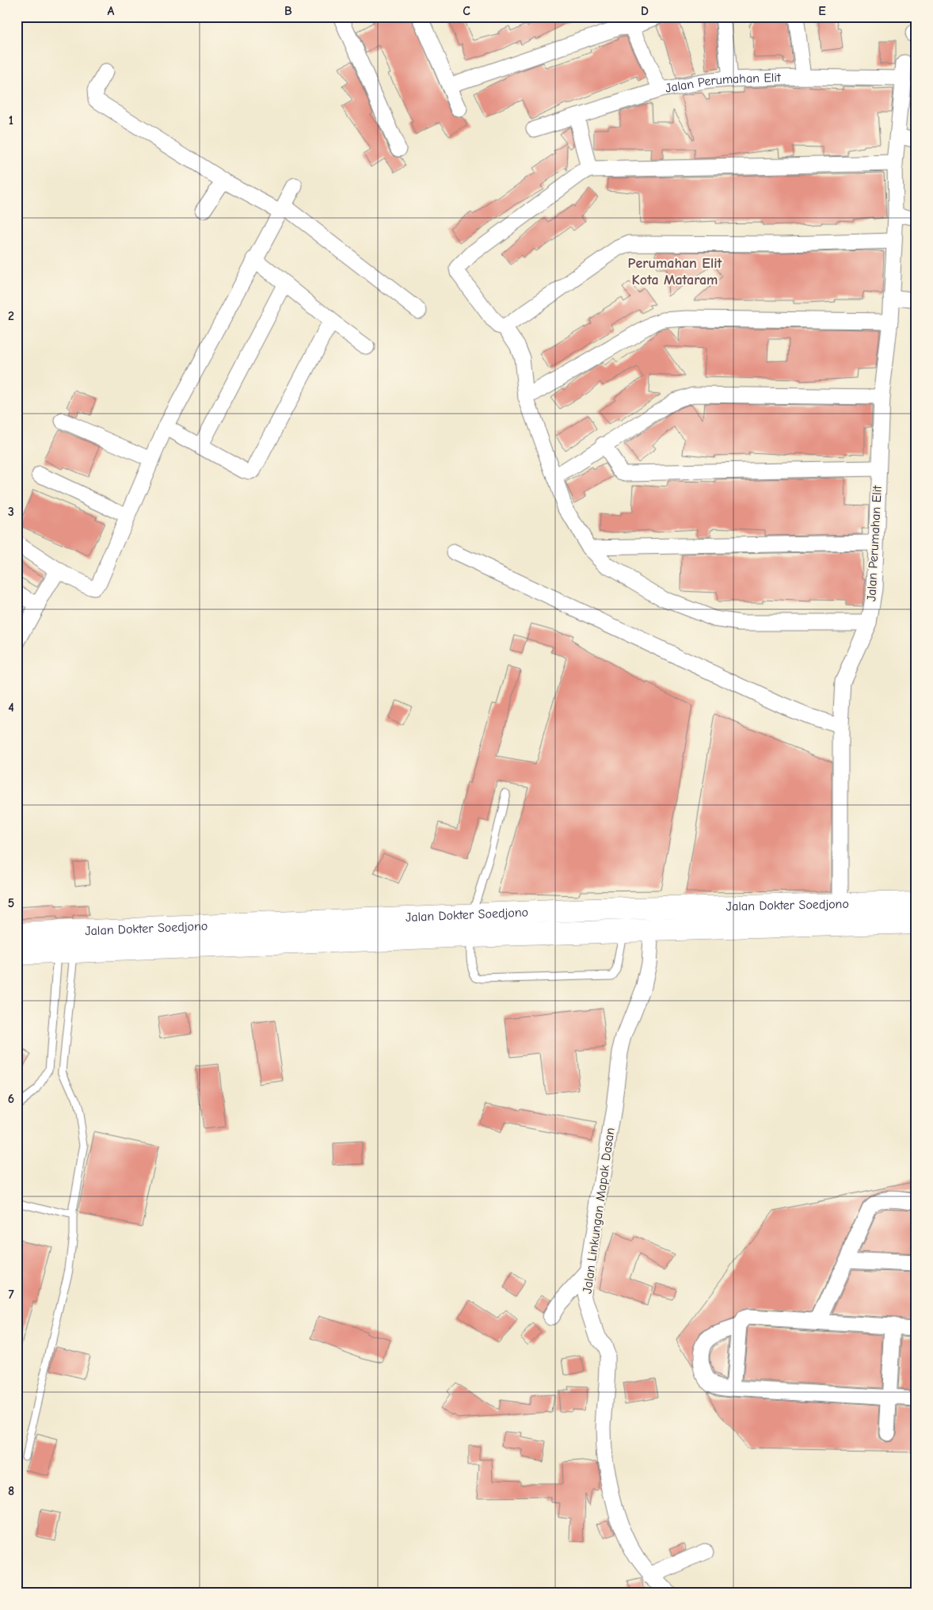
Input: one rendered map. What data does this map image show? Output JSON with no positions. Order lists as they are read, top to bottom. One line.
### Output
{"streets":{"highway":["Jalan Dokter Soedjono"],"street":["Jalan Perumahan Elit","Jalan Linkungan Mapak Dasan"]},"crossings":[["Jalan Perumahan Elit","Jalan Dokter Soedjono"],["Jalan Dokter Soedjono","Jalan Linkungan Mapak Dasan"]],"districts":["Perumahan Elit Kota Mataram"],"grid":{"columns":["A","B","C","D","E"],"rows":["1","2","3","4","5","6","7","8"]}}
